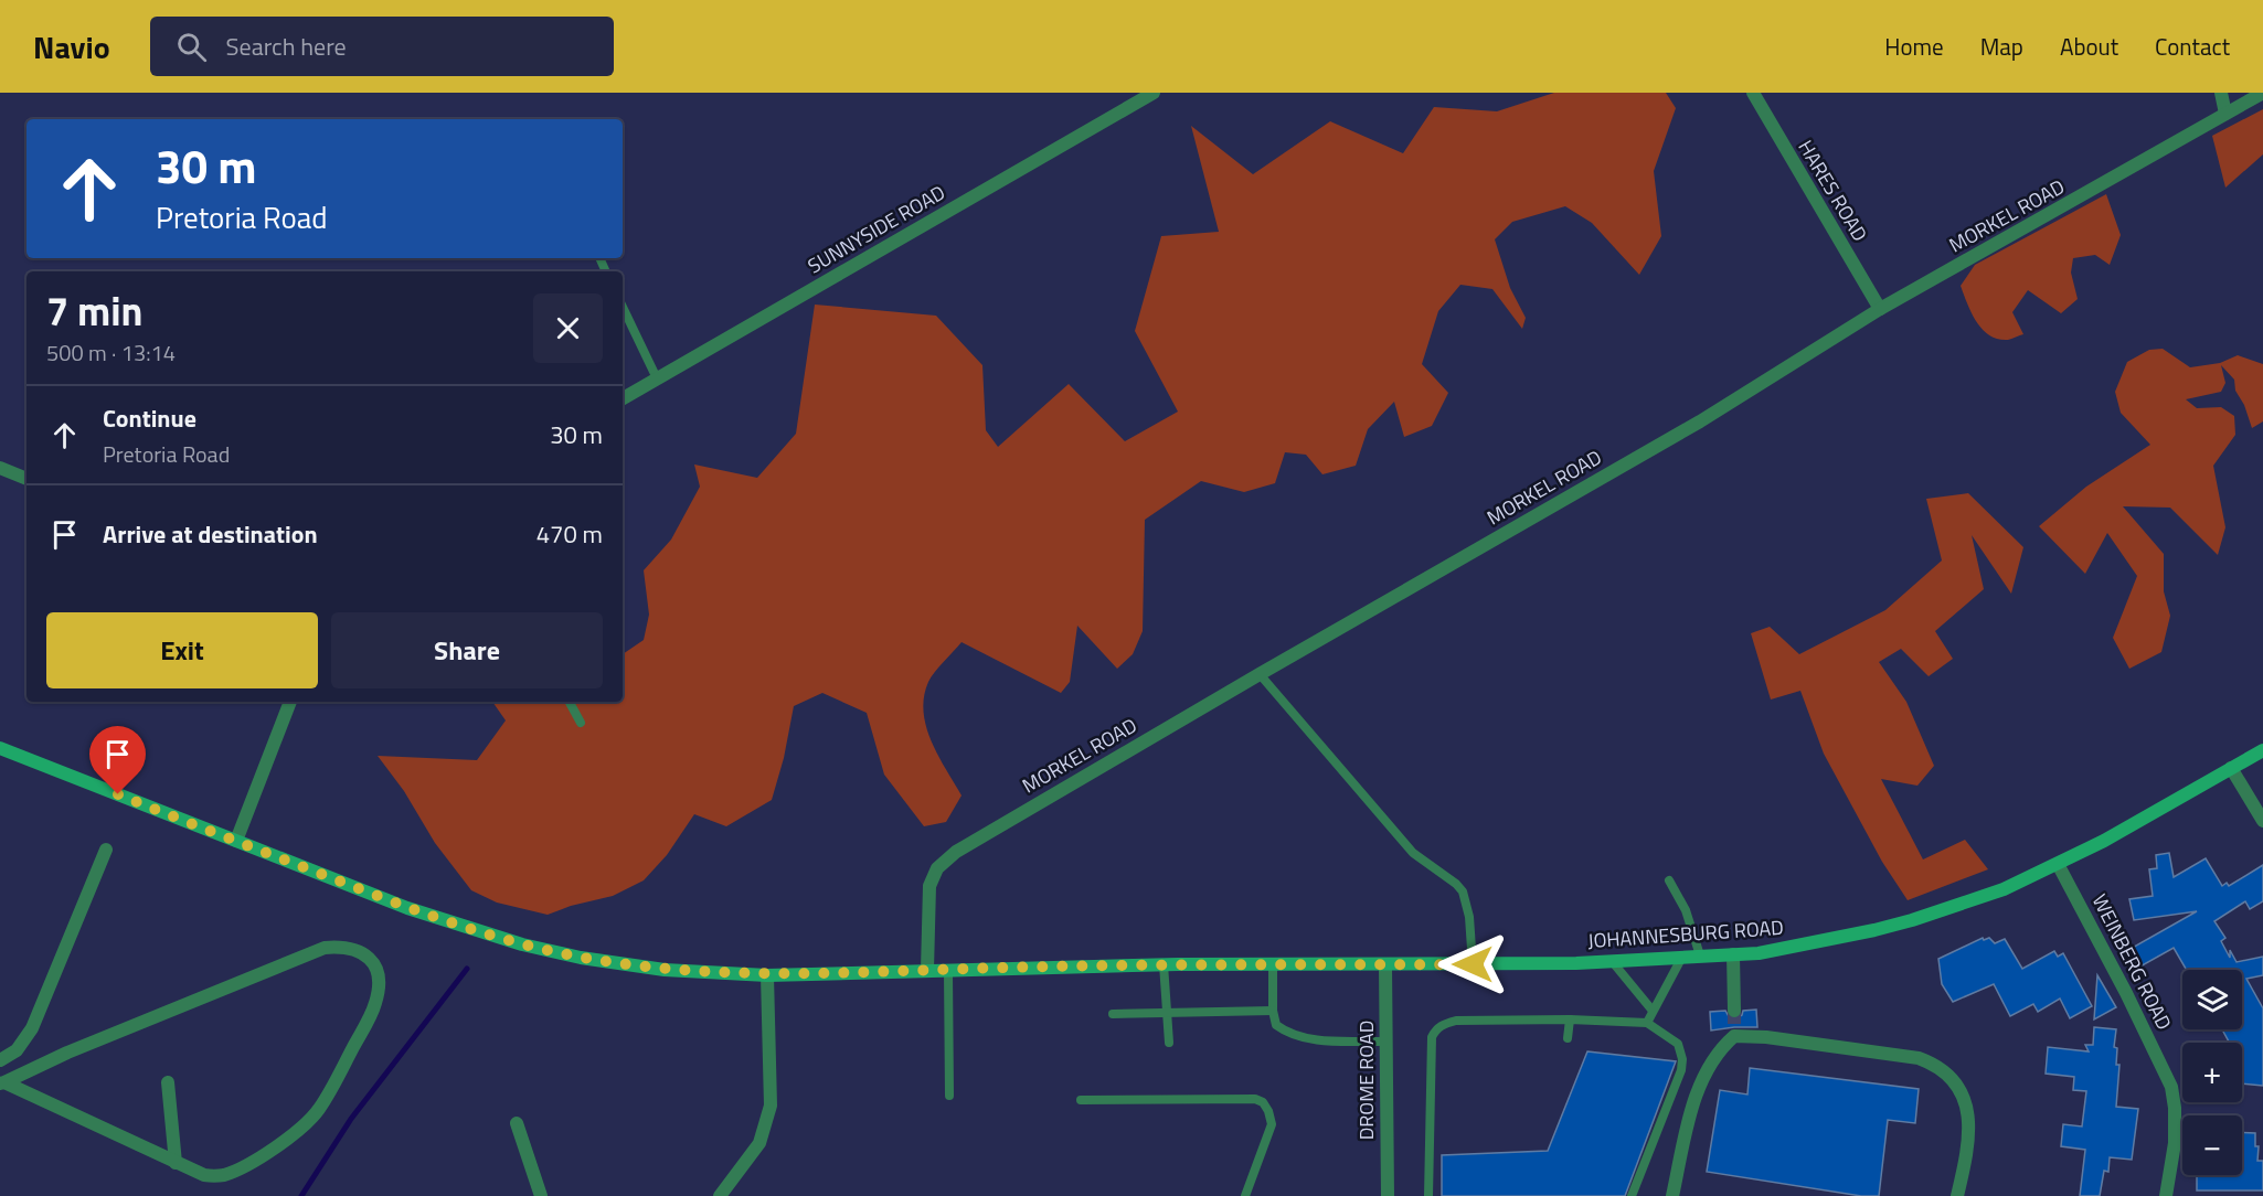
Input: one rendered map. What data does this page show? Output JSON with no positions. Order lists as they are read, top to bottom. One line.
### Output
{"streets":{"main road":["JOHANNESBURG ROAD"],"street":["HARES ROAD","MORKEL ROAD","SUNNYSIDE ROAD","WEINBERG ROAD","DROME ROAD"]},"crossings":[["HARES ROAD","MORKEL ROAD"],["MORKEL ROAD","JOHANNESBURG ROAD"],["JOHANNESBURG ROAD","WEINBERG ROAD"],["JOHANNESBURG ROAD","DROME ROAD"]],"page":{"header":"Navio","search":"Search here","nav":["Home","Map","About","Contact"],"turn":["30 m","Pretoria Road"],"heading":["7 min","500 m · 13:14"],"list":[{"name":"Continue","note":"Pretoria Road","value":"30 m"},{"name":"Arrive at destination","value":"470 m"}],"buttons":["Exit","Share"],"map_buttons":["+","−"]}}
